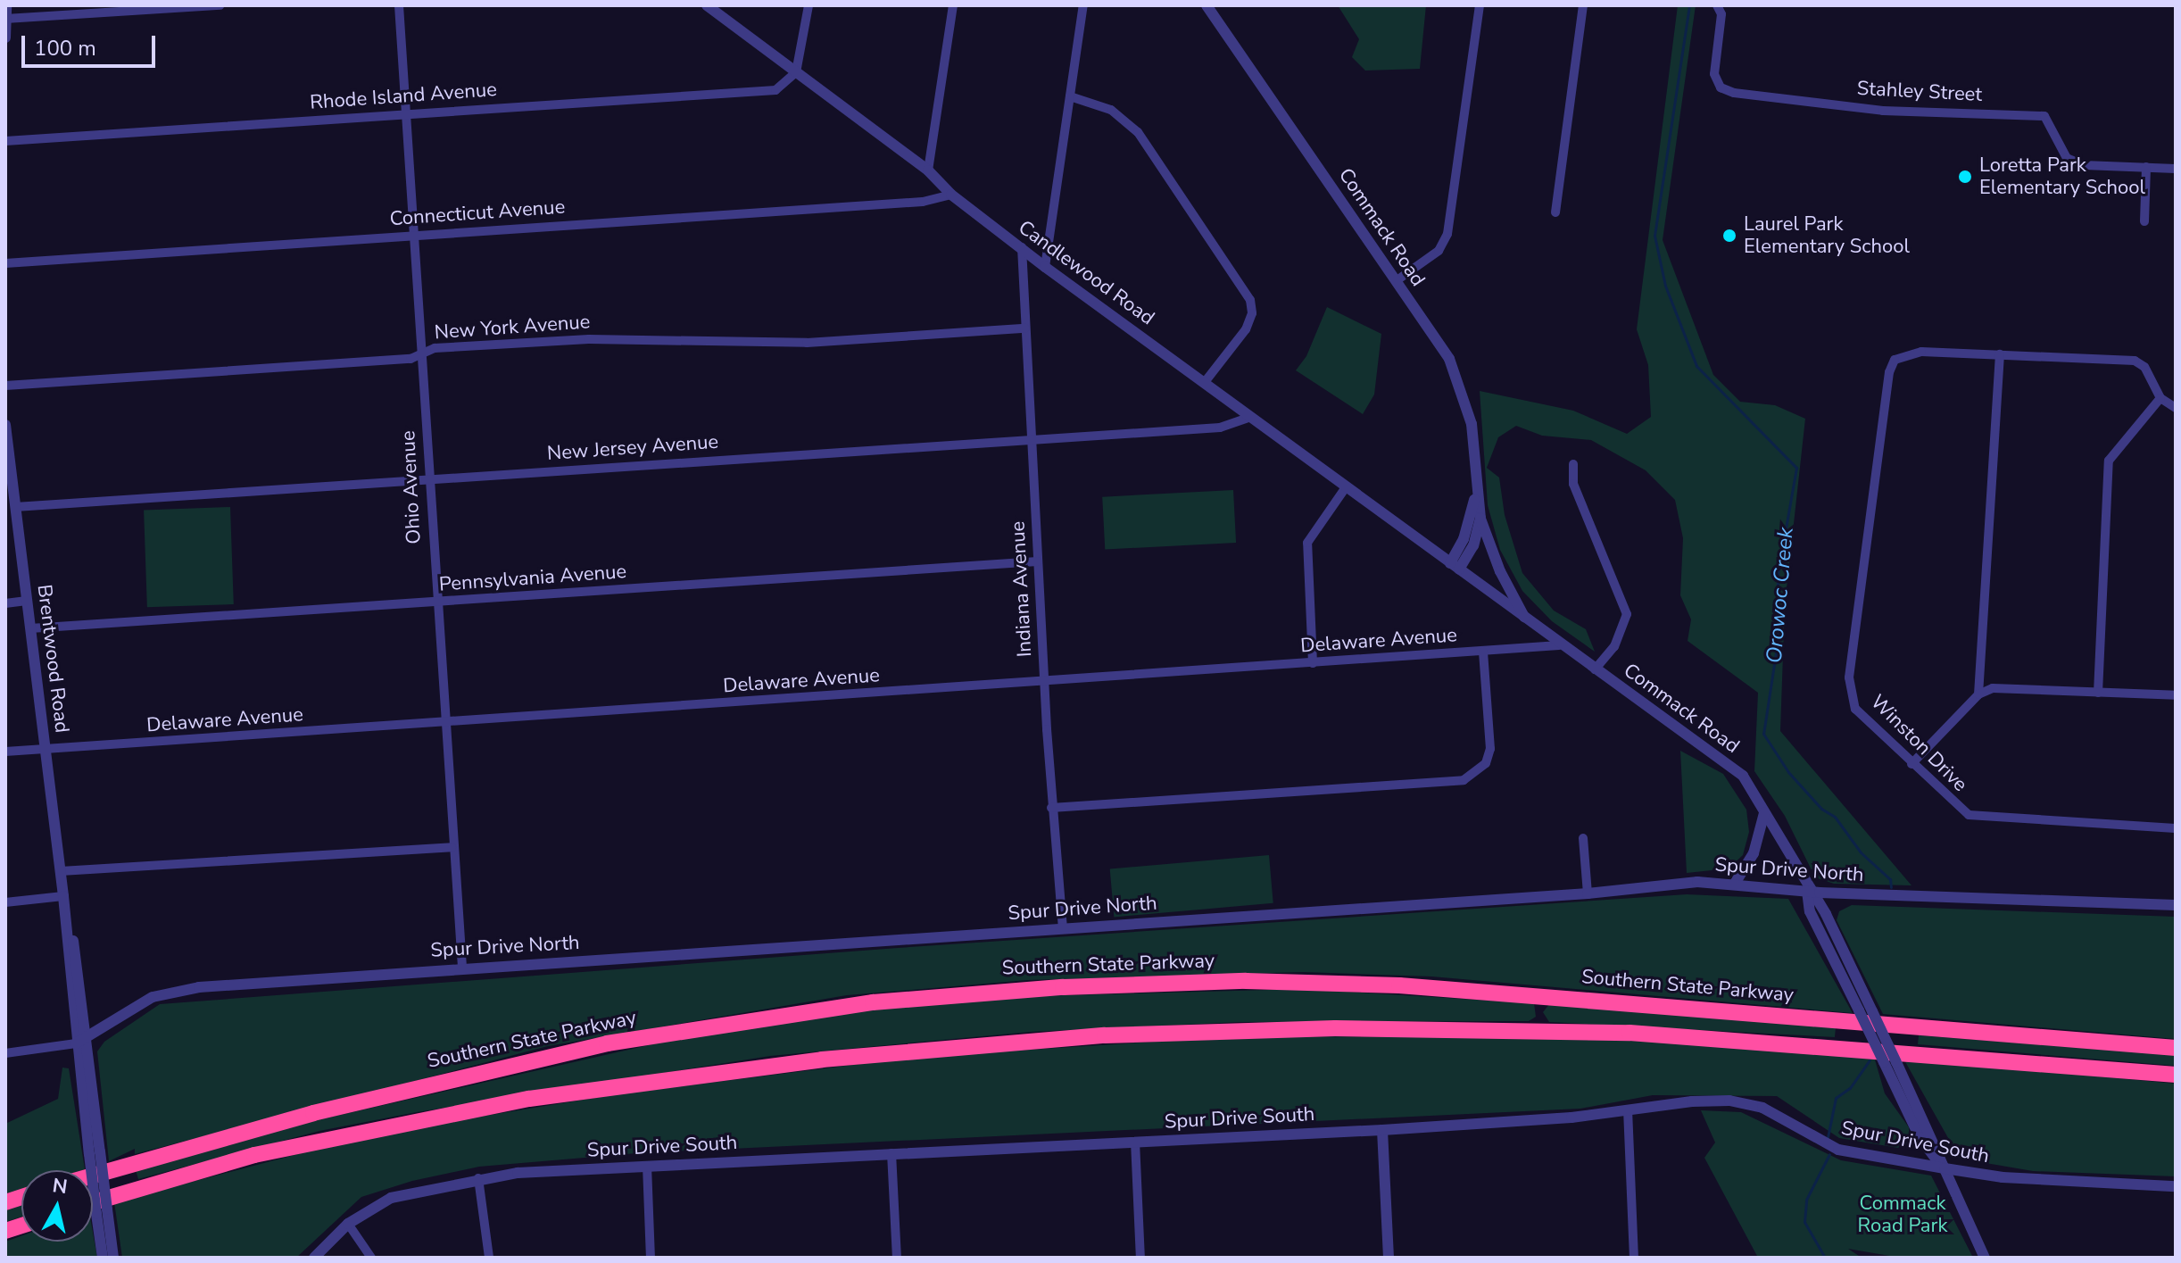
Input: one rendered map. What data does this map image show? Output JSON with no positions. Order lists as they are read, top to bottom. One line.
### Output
{"streets":{"highway":["Southern State Parkway"],"street":["Stahley Street","Rhode Island Avenue","Connecticut Avenue","Commack Road","Candlewood Road","New York Avenue","New Jersey Avenue","Ohio Avenue","Pennsylvania Avenue","Indiana Avenue","Delaware Avenue","Brentwood Road","Winston Drive","Spur Drive North","Spur Drive South"]},"crossings":[["Rhode Island Avenue","Candlewood Road"],["Rhode Island Avenue","Ohio Avenue"],["Connecticut Avenue","Candlewood Road"],["Connecticut Avenue","Ohio Avenue"],["Commack Road","Candlewood Road"],["Commack Road","Delaware Avenue"],["Commack Road","Spur Drive North"],["Commack Road","Spur Drive South"],["Candlewood Road","New Jersey Avenue"],["Candlewood Road","Indiana Avenue"],["New York Avenue","Ohio Avenue"],["New York Avenue","Indiana Avenue"],["New Jersey Avenue","Ohio Avenue"],["New Jersey Avenue","Indiana Avenue"],["New Jersey Avenue","Brentwood Road"],["Ohio Avenue","Pennsylvania Avenue"],["Ohio Avenue","Delaware Avenue"],["Ohio Avenue","Spur Drive North"],["Pennsylvania Avenue","Indiana Avenue"],["Pennsylvania Avenue","Brentwood Road"],["Indiana Avenue","Delaware Avenue"],["Indiana Avenue","Spur Drive North"],["Delaware Avenue","Brentwood Road"],["Brentwood Road","Spur Drive North"]],"water":["Orowoc Creek"],"parks":["Commack Road Park"],"places":["Loretta Park Elementary School","Laurel Park Elementary School"],"scale_bar":"100 m","north":"top"}
